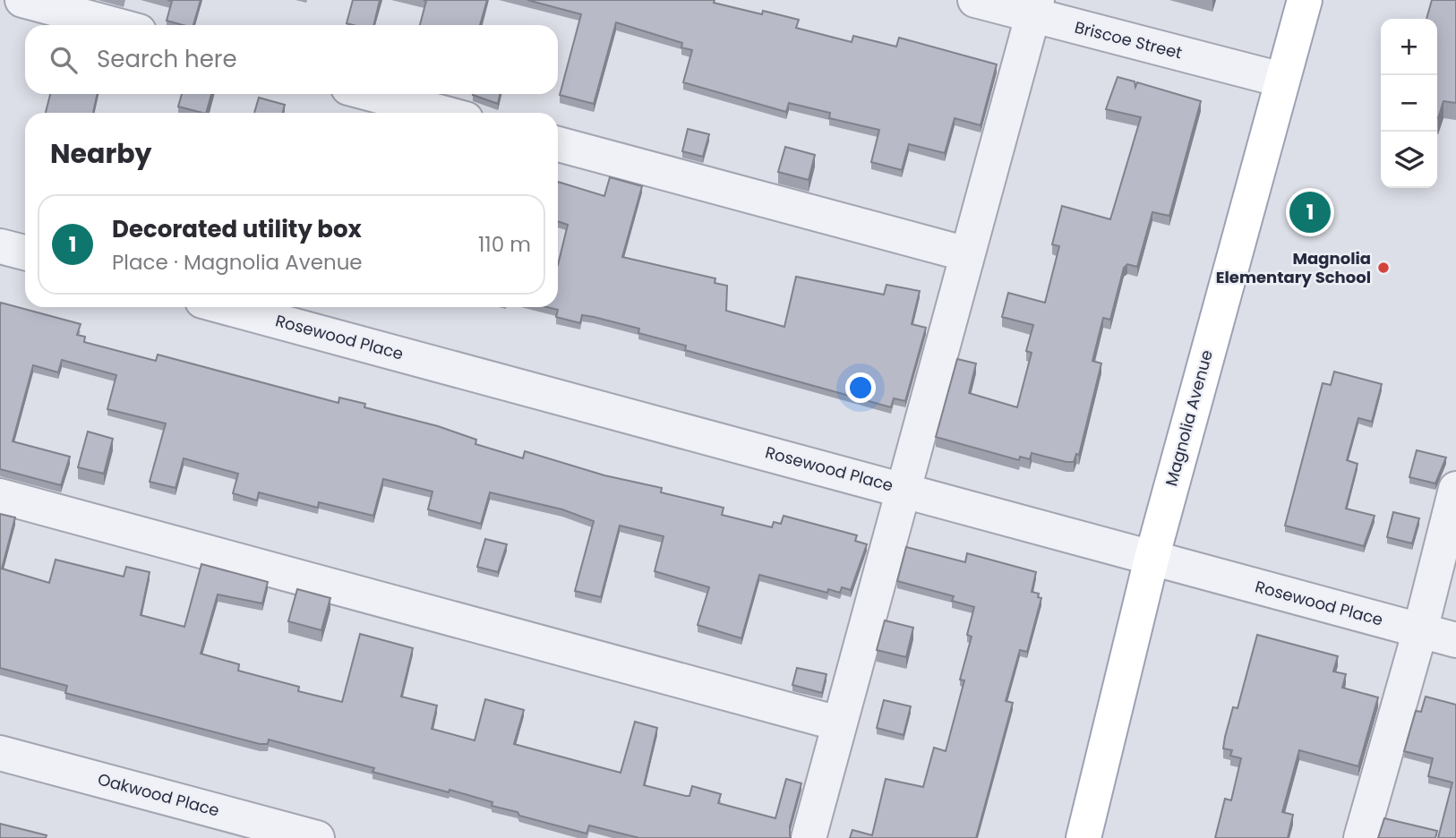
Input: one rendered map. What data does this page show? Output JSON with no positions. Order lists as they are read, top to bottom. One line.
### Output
{"streets":{"main road":["Magnolia Avenue"],"street":["Briscoe Street","Rosewood Place","Oakwood Place"]},"crossings":[["Briscoe Street","Magnolia Avenue"],["Rosewood Place","Magnolia Avenue"]],"places":["Magnolia Elementary School"],"page":{"map_buttons":["+","−"],"search":"Search here","heading":"Nearby","pins":"1","list":[{"mark":"1","name":"Decorated utility box","note":"Place · Magnolia Avenue","value":"110 m"}]}}
